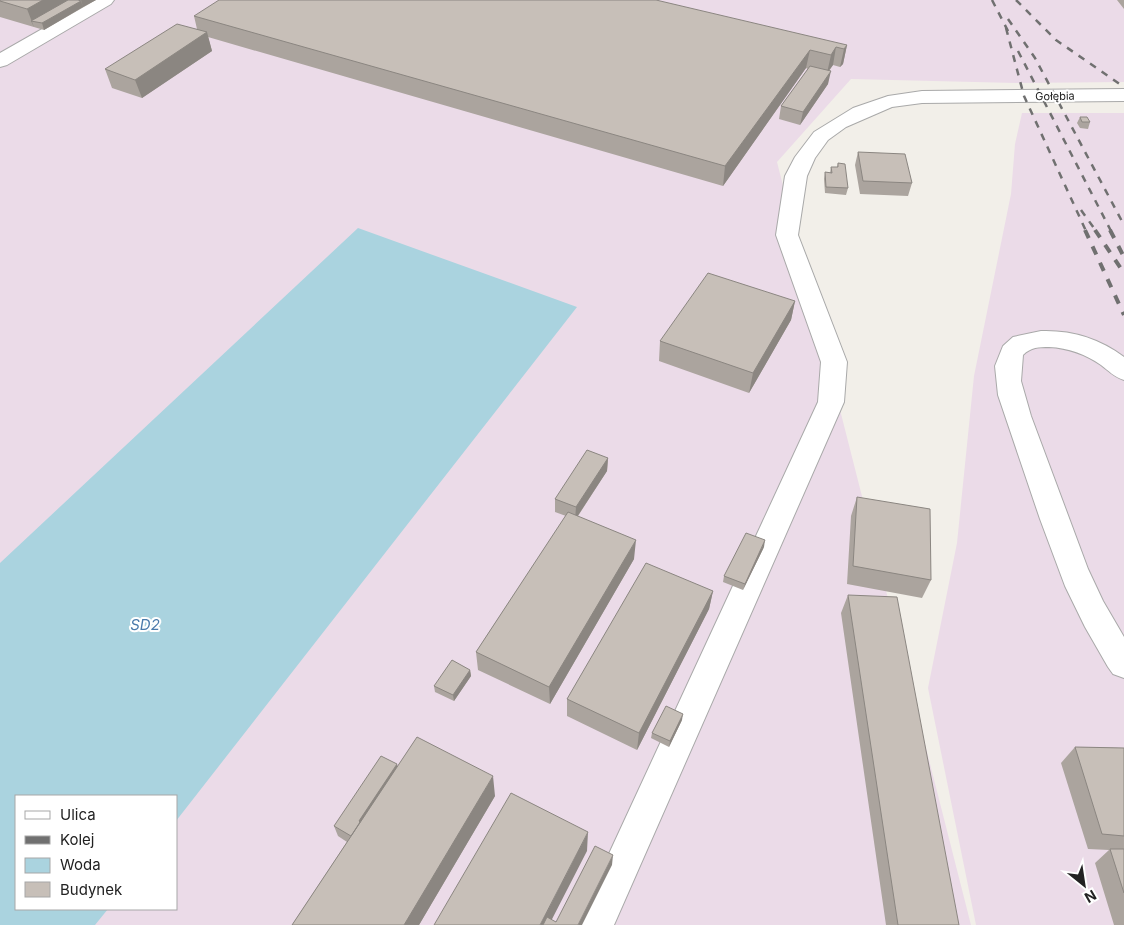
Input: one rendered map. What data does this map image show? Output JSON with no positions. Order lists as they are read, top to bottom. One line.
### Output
{"streets":{"street":["Gołębia"]},"water":["SD2"],"legend":["Ulica","Kolej","Woda","Budynek"],"north":"bottom right"}
